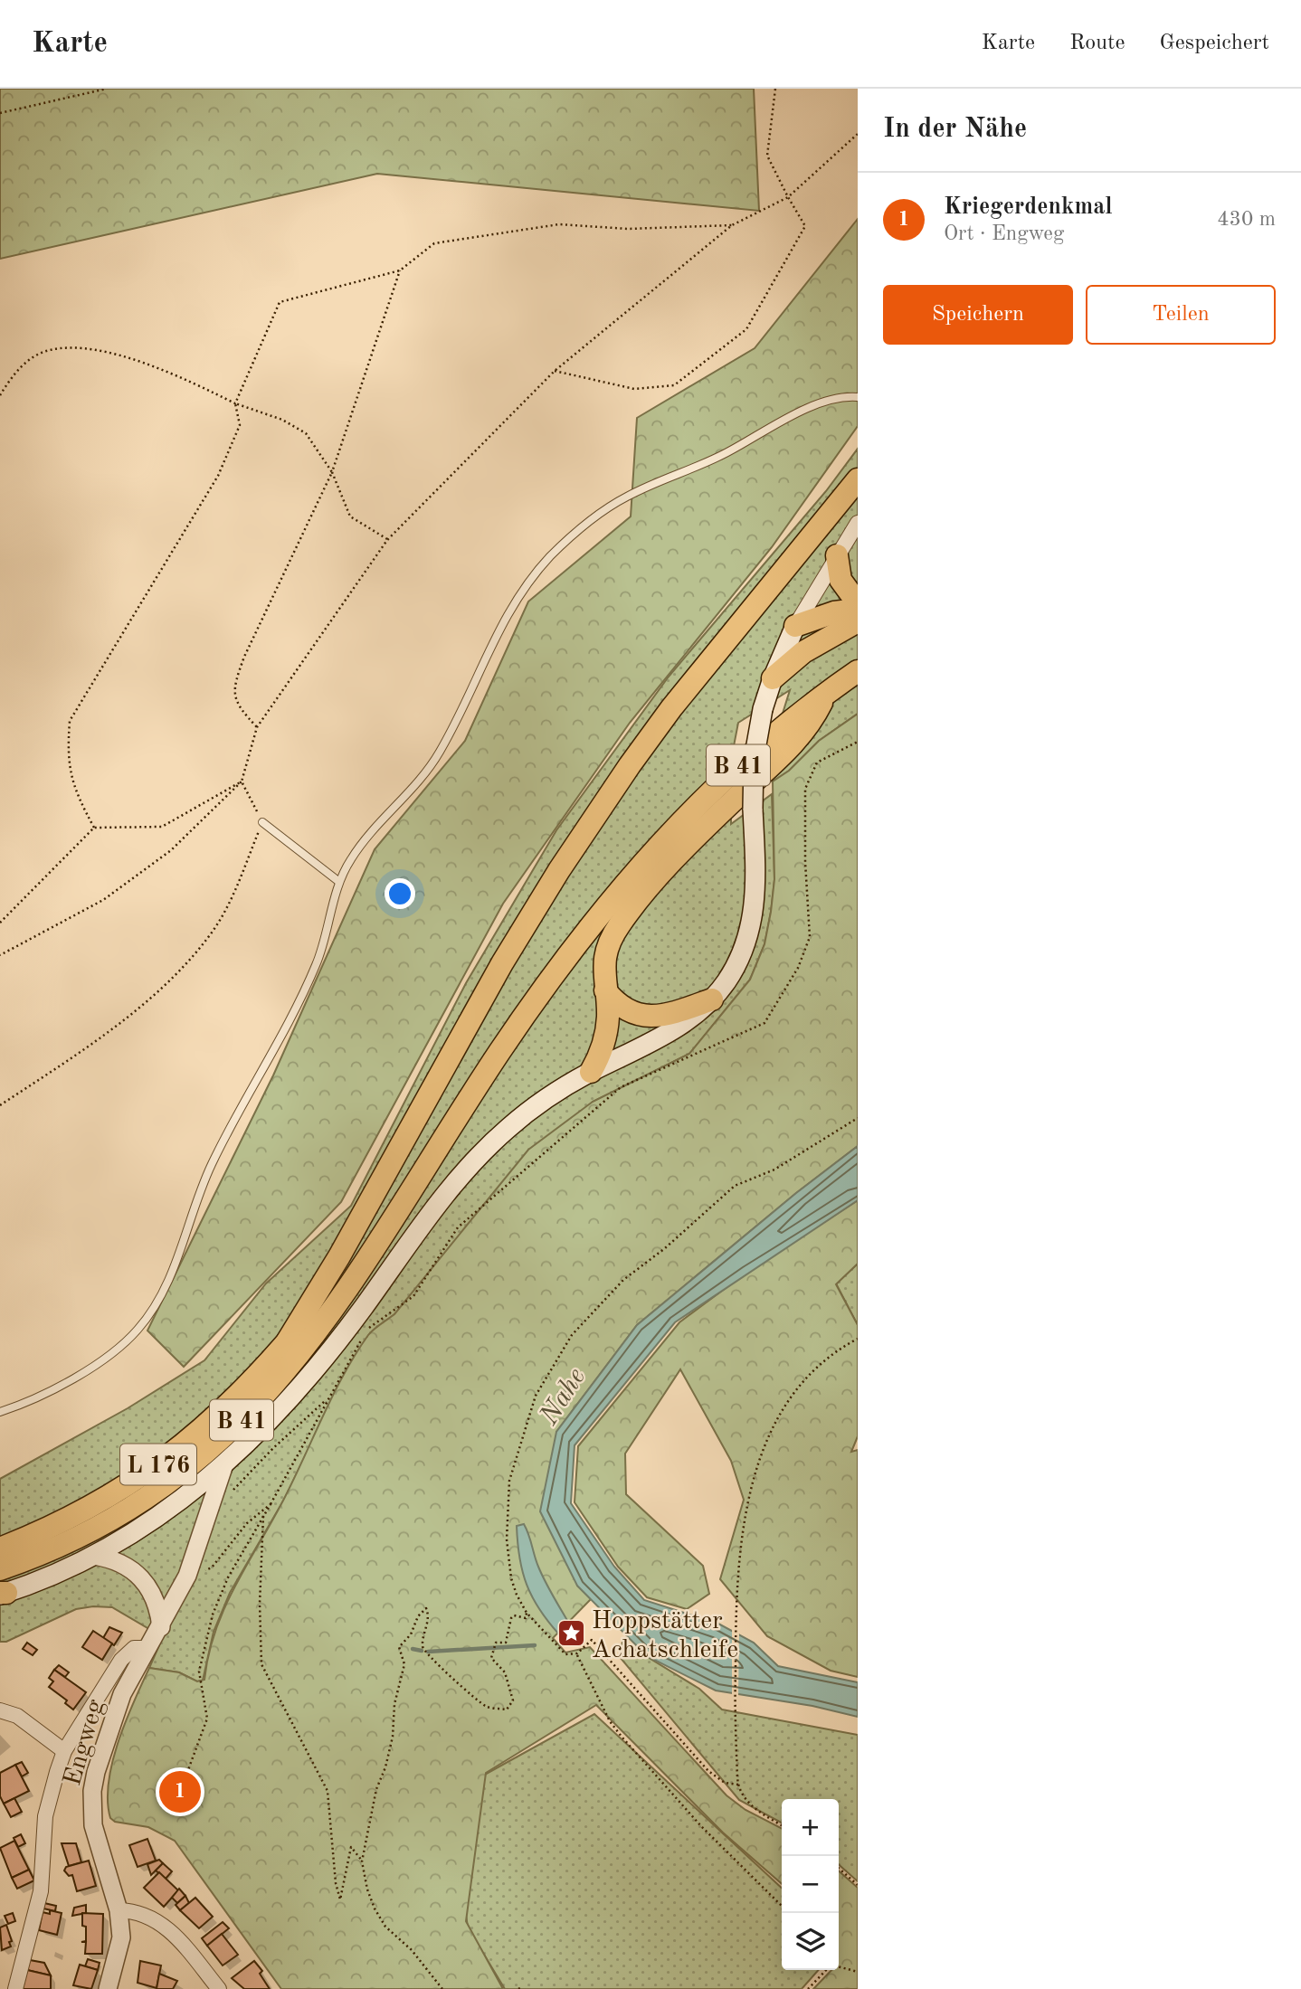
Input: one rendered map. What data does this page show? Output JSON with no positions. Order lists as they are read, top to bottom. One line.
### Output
{"streets":{"main road":["B 41","L 176"],"street":["Engweg"]},"crossings":[["B 41","L 176"],["L 176","Engweg"]],"water":["Nahe"],"places":{"place":["Hoppstätter Achatschleife"]},"page":{"header":"Karte","nav":["Karte","Route","Gespeichert"],"heading":"In der Nähe","list":[{"mark":"1","name":"Kriegerdenkmal","note":"Ort · Engweg","value":"430 m"}],"buttons":["Speichern","Teilen"],"pins":"1","map_buttons":["+","−"]}}
